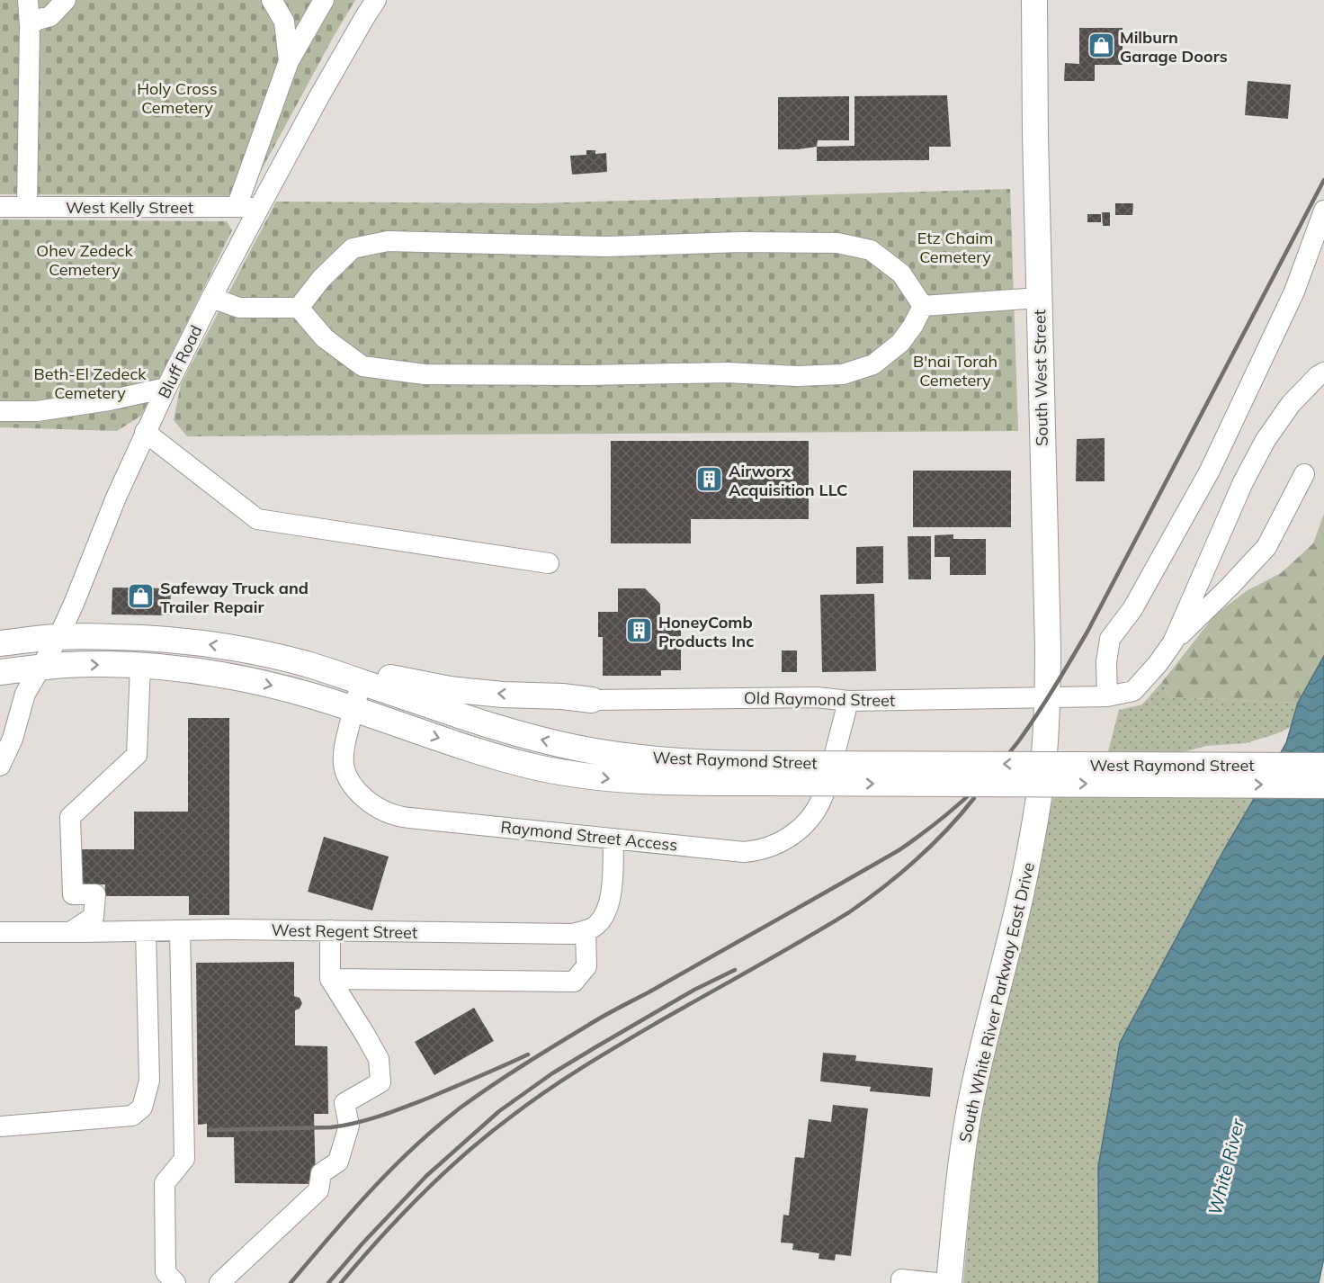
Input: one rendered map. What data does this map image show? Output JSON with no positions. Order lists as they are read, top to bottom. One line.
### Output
{"streets":{"main road":["South West Street","West Raymond Street","South White River Parkway East Drive"],"street":["West Kelly Street","Bluff Road","Old Raymond Street","Raymond Street Access","West Regent Street"]},"crossings":[["West Kelly Street","Bluff Road"],["Bluff Road","West Raymond Street"],["South West Street","Old Raymond Street"],["South West Street","South White River Parkway East Drive"],["Old Raymond Street","Raymond Street Access"],["West Raymond Street","Raymond Street Access"]],"water":["White River"],"parks":["Holy Cross Cemetery","Etz Chaim Cemetery","Ohev Zedeck Cemetery","B'nai Torah Cemetery","Beth-El Zedeck Cemetery"],"places":{"shop":["Milburn Garage Doors","Safeway Truck and Trailer Repair"],"building":["Airworx Acquisition LLC","HoneyComb Products Inc"]}}
